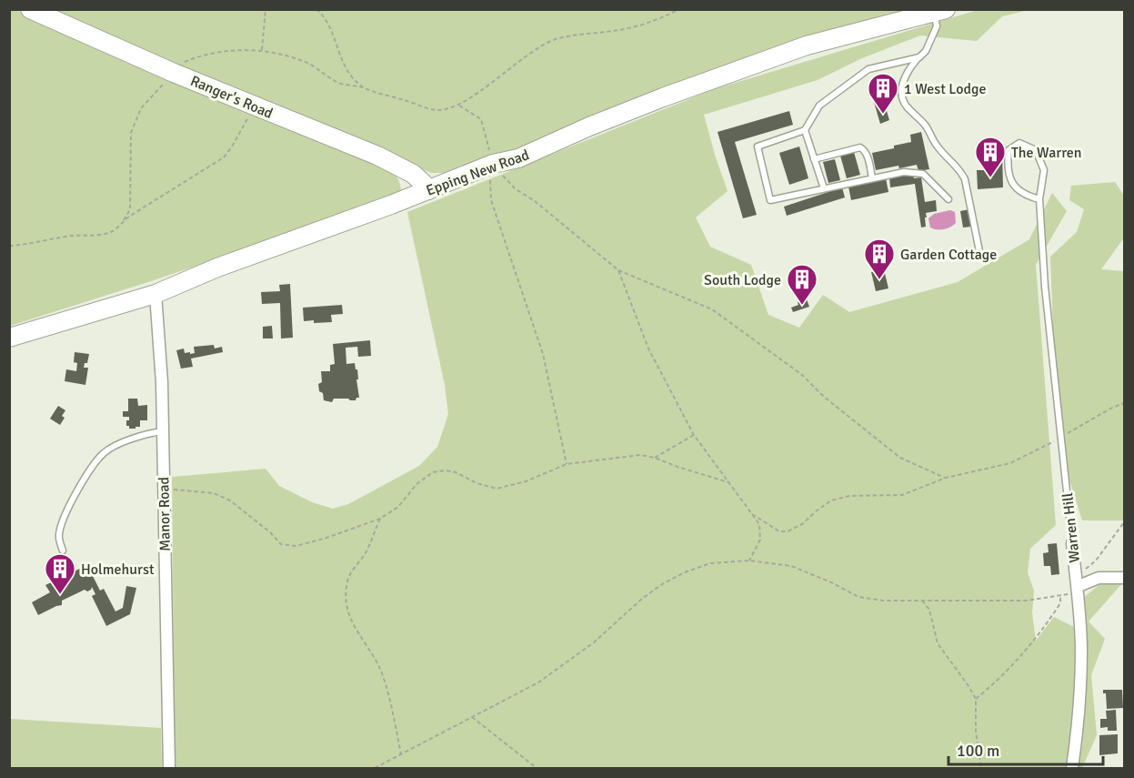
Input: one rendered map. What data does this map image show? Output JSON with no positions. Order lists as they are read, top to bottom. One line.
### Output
{"streets":{"main road":["Ranger's Road","Epping New Road"],"street":["Manor Road","Warren Hill"]},"crossings":[["Ranger's Road","Epping New Road"],["Epping New Road","Manor Road"]],"places":{"building":["1 West Lodge","The Warren","Garden Cottage","South Lodge","Holmehurst"]},"scale_bar":"100 m"}
